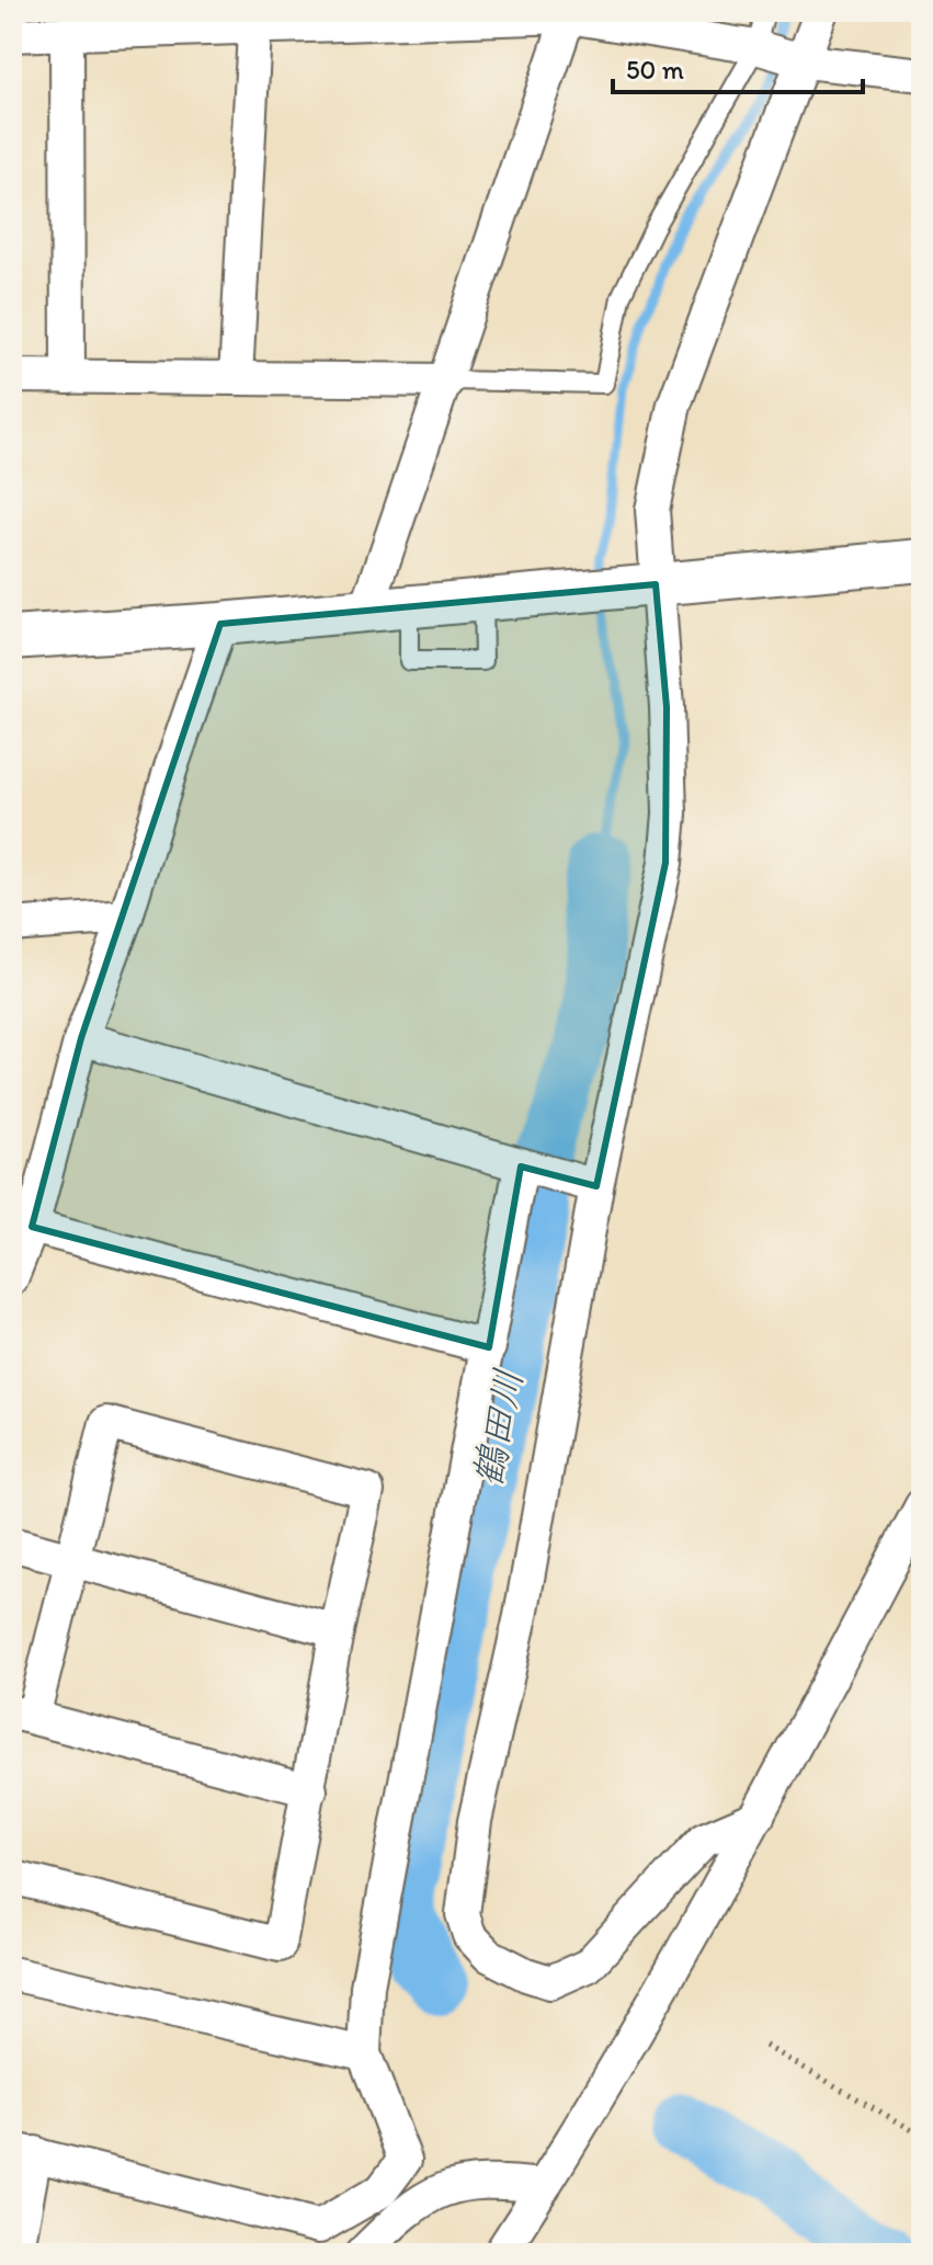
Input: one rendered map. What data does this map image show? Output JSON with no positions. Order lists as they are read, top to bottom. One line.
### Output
{"water":["鶴田川"],"scale_bar":"50 m"}
